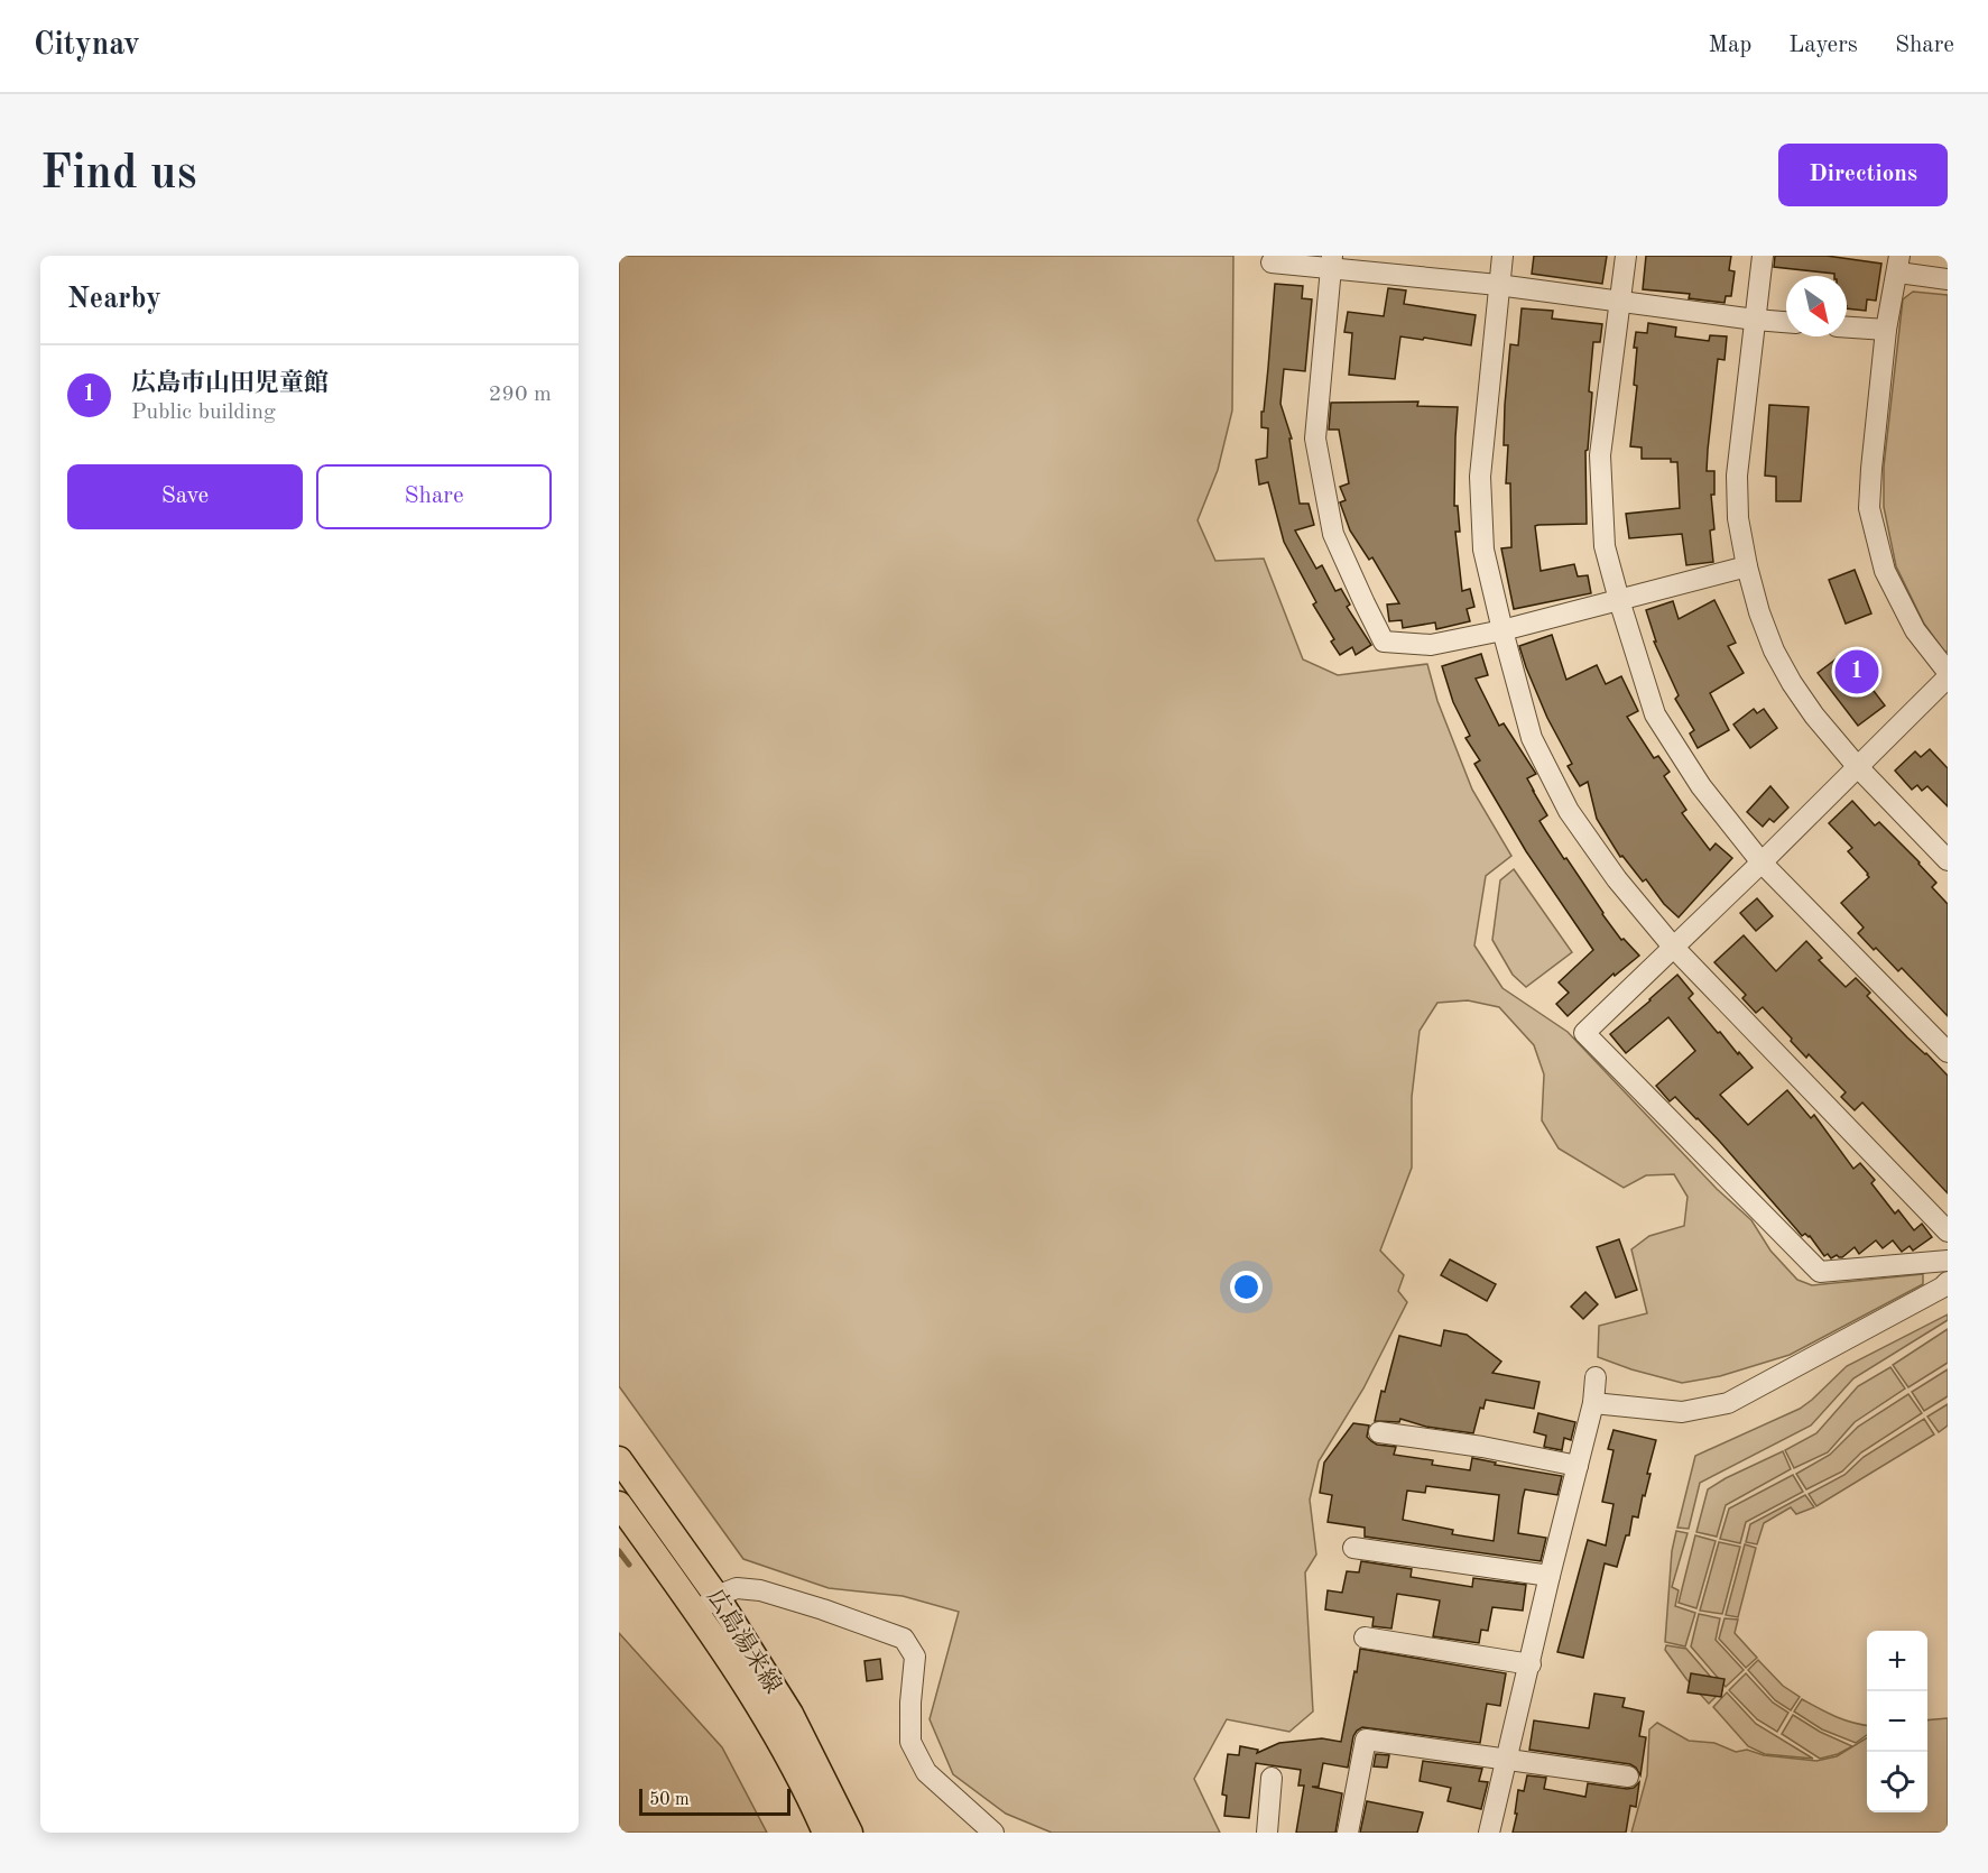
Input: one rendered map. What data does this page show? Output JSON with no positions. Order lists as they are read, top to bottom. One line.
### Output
{"streets":{"main road":["広島湯来線"]},"scale_bar":"50 m","north":"bottom right","page":{"header":"Citynav","nav":["Map","Layers","Share"],"buttons":["Directions",["Save","Share"]],"title":"Find us","heading":"Nearby","list":[{"mark":"1","name":"広島市山田児童館","note":"Public building","value":"290 m"}],"pins":"1","map_buttons":["+","−"],"scale":"50 m"}}
